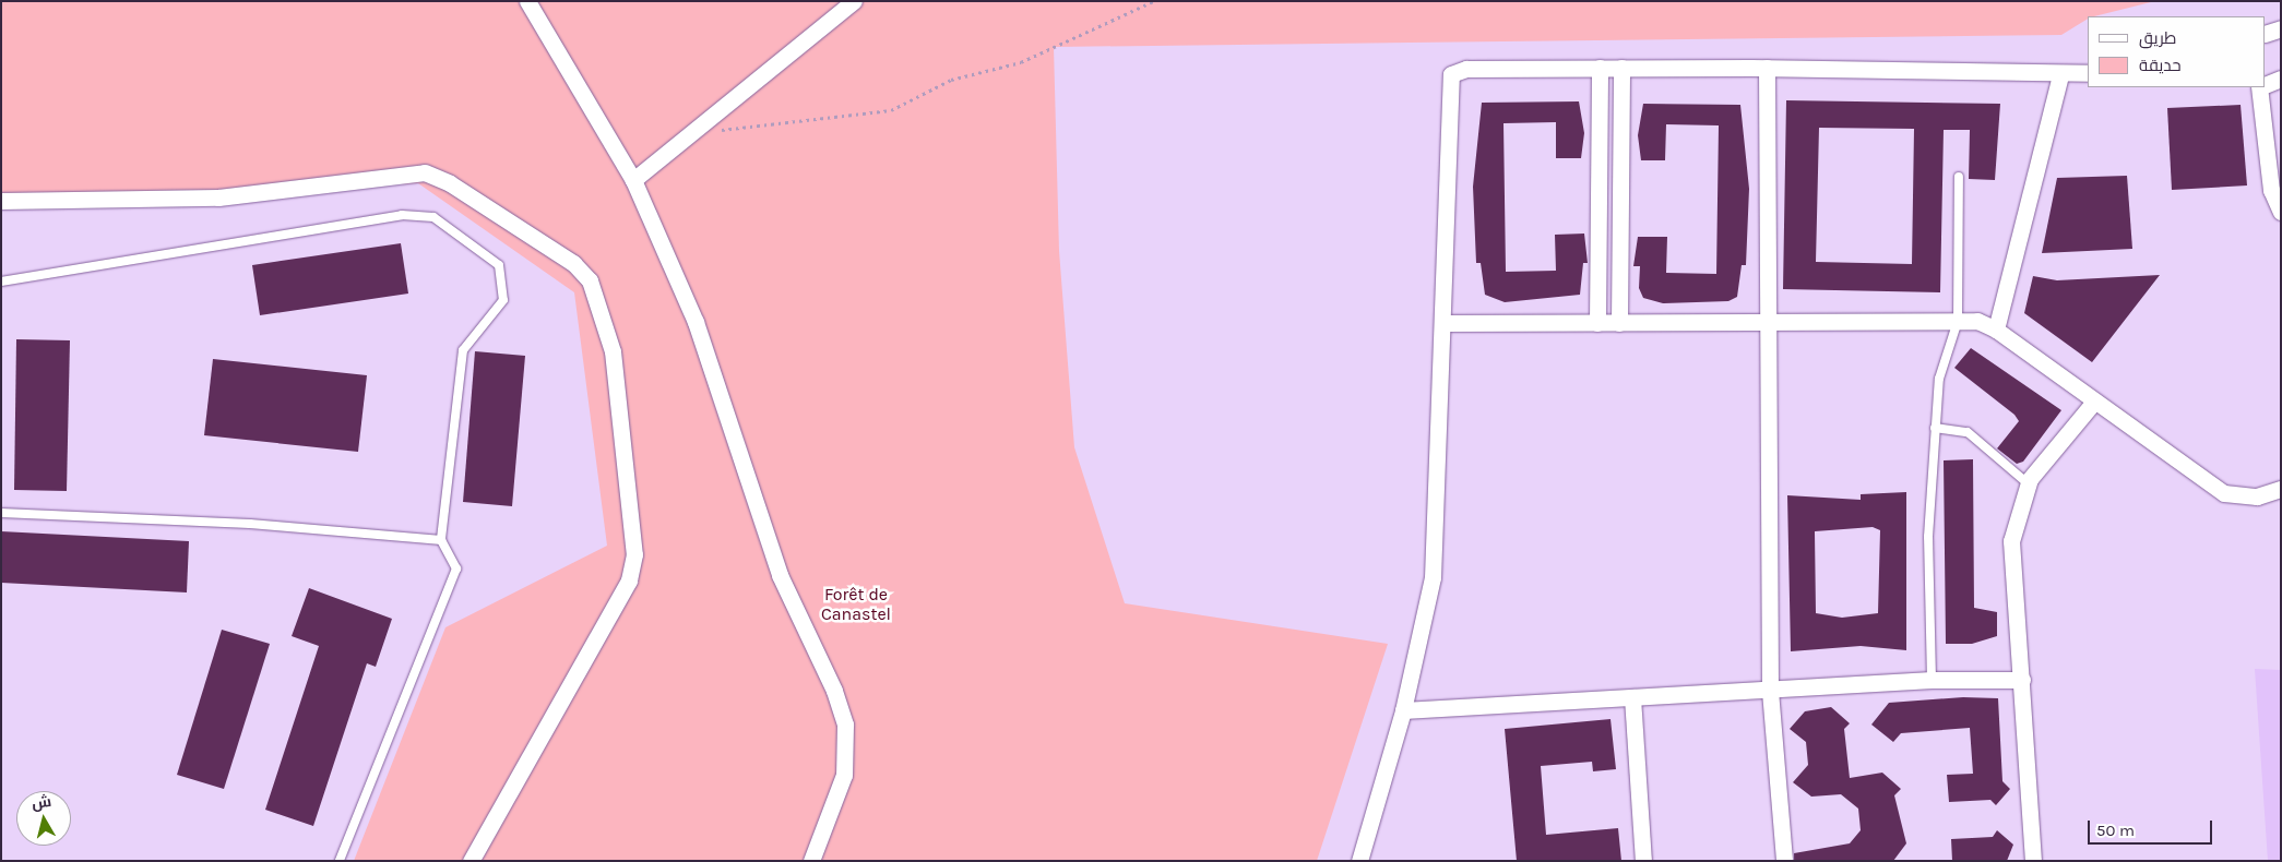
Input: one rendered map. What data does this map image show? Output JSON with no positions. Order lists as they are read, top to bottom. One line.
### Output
{"parks":["Forêt de Canastel"],"legend":["طريق","حديقة"],"scale_bar":"50 m","north":"top"}
